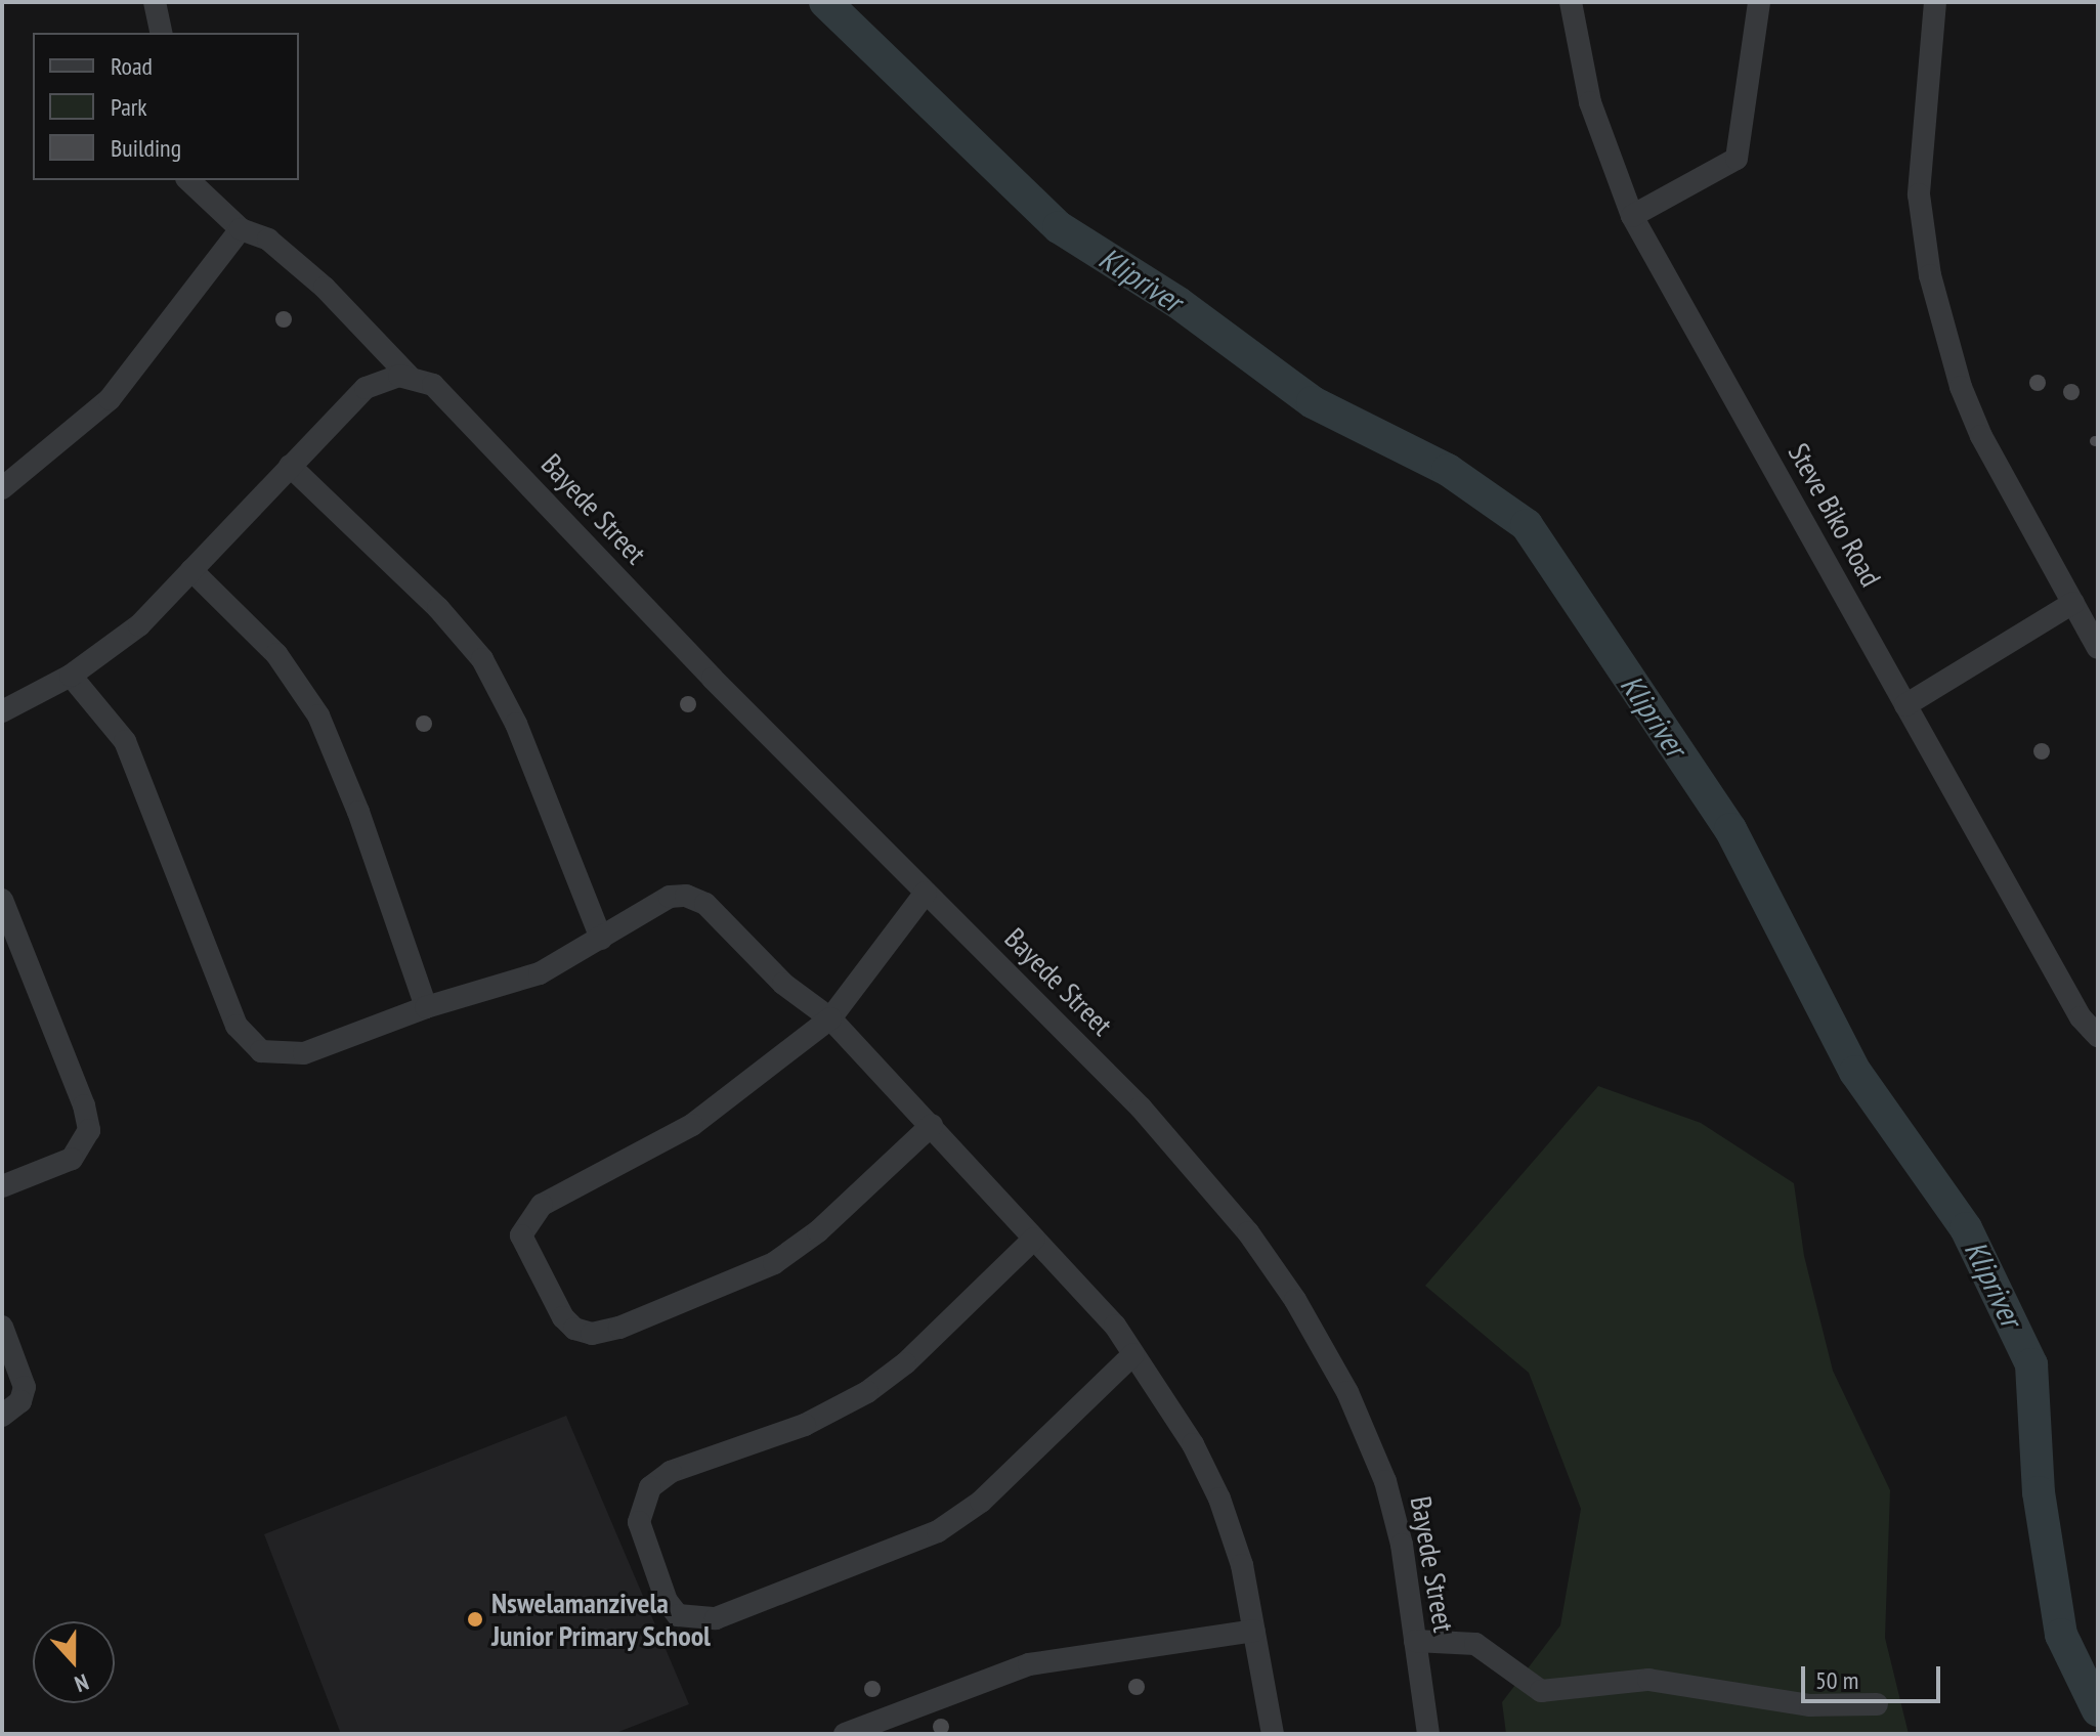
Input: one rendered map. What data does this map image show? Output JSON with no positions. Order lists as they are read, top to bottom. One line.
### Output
{"streets":{"street":["Bayede Street","Steve Biko Road"]},"water":["Klipriver"],"places":["Nswelamanzivela Junior Primary School"],"legend":["Road","Park","Building"],"scale_bar":"50 m","north":"bottom"}
